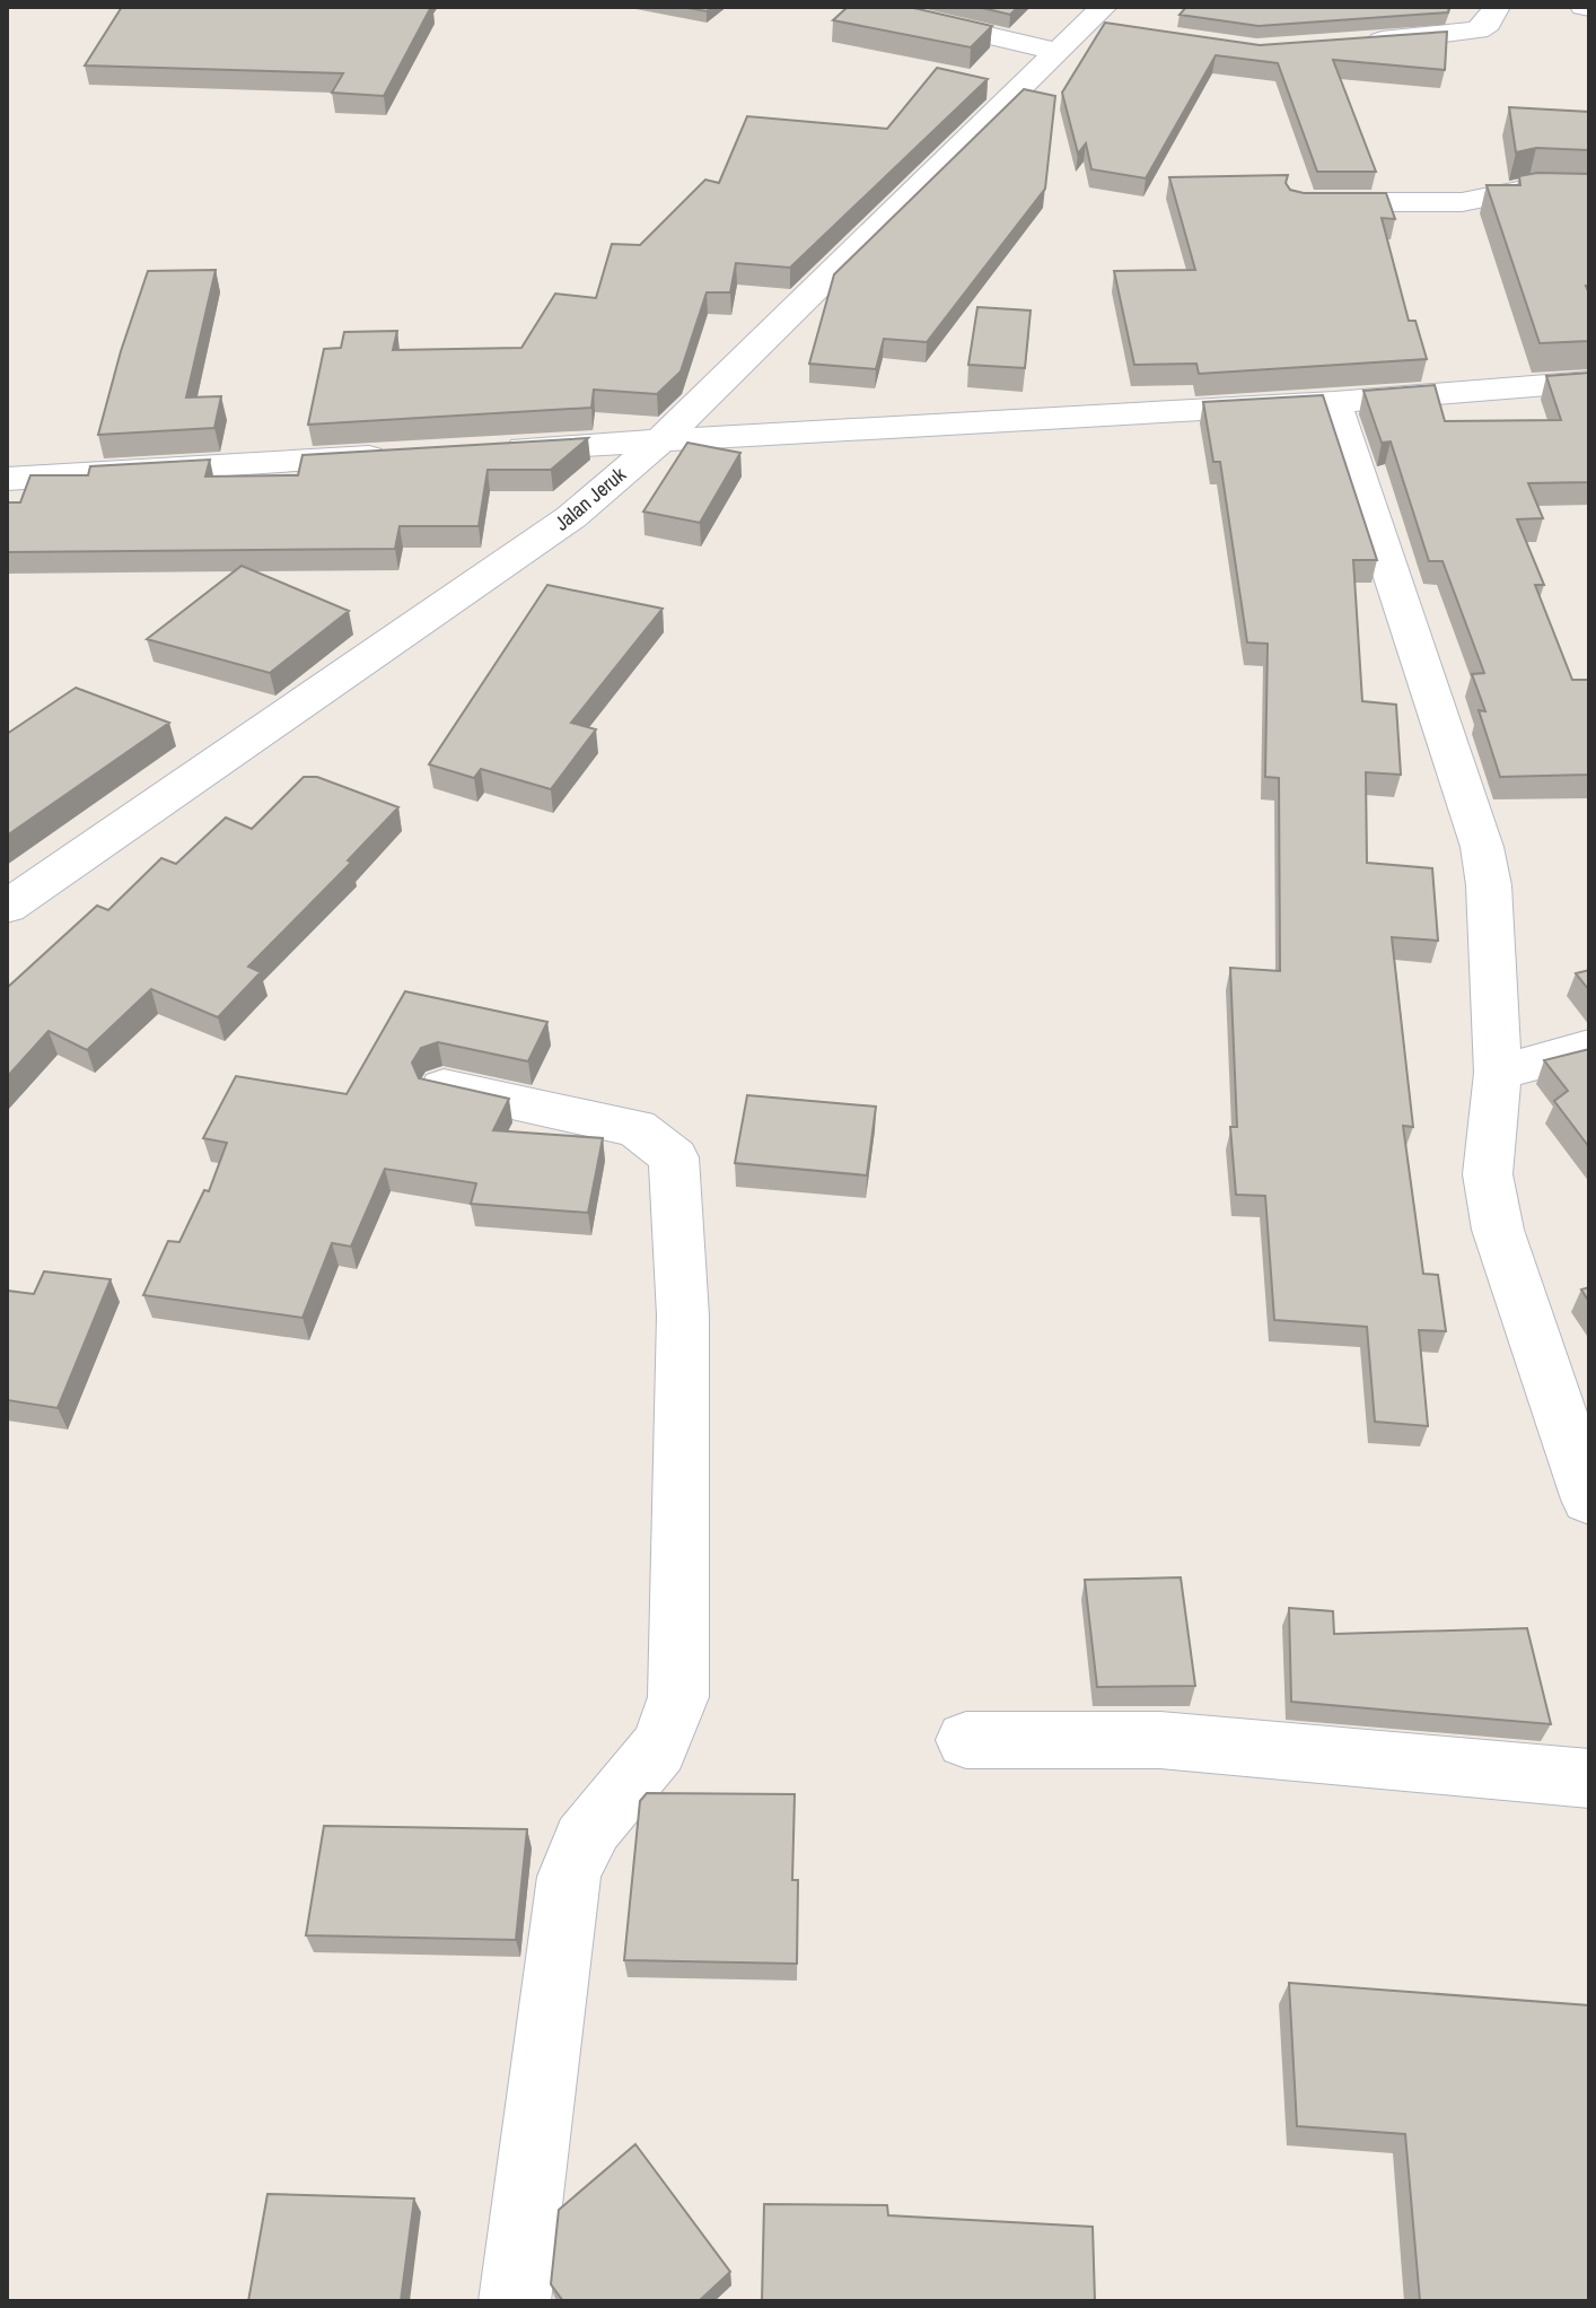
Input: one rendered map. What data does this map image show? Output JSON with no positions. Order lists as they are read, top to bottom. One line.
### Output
{"streets":{"street":["Jalan Jeruk"]}}
